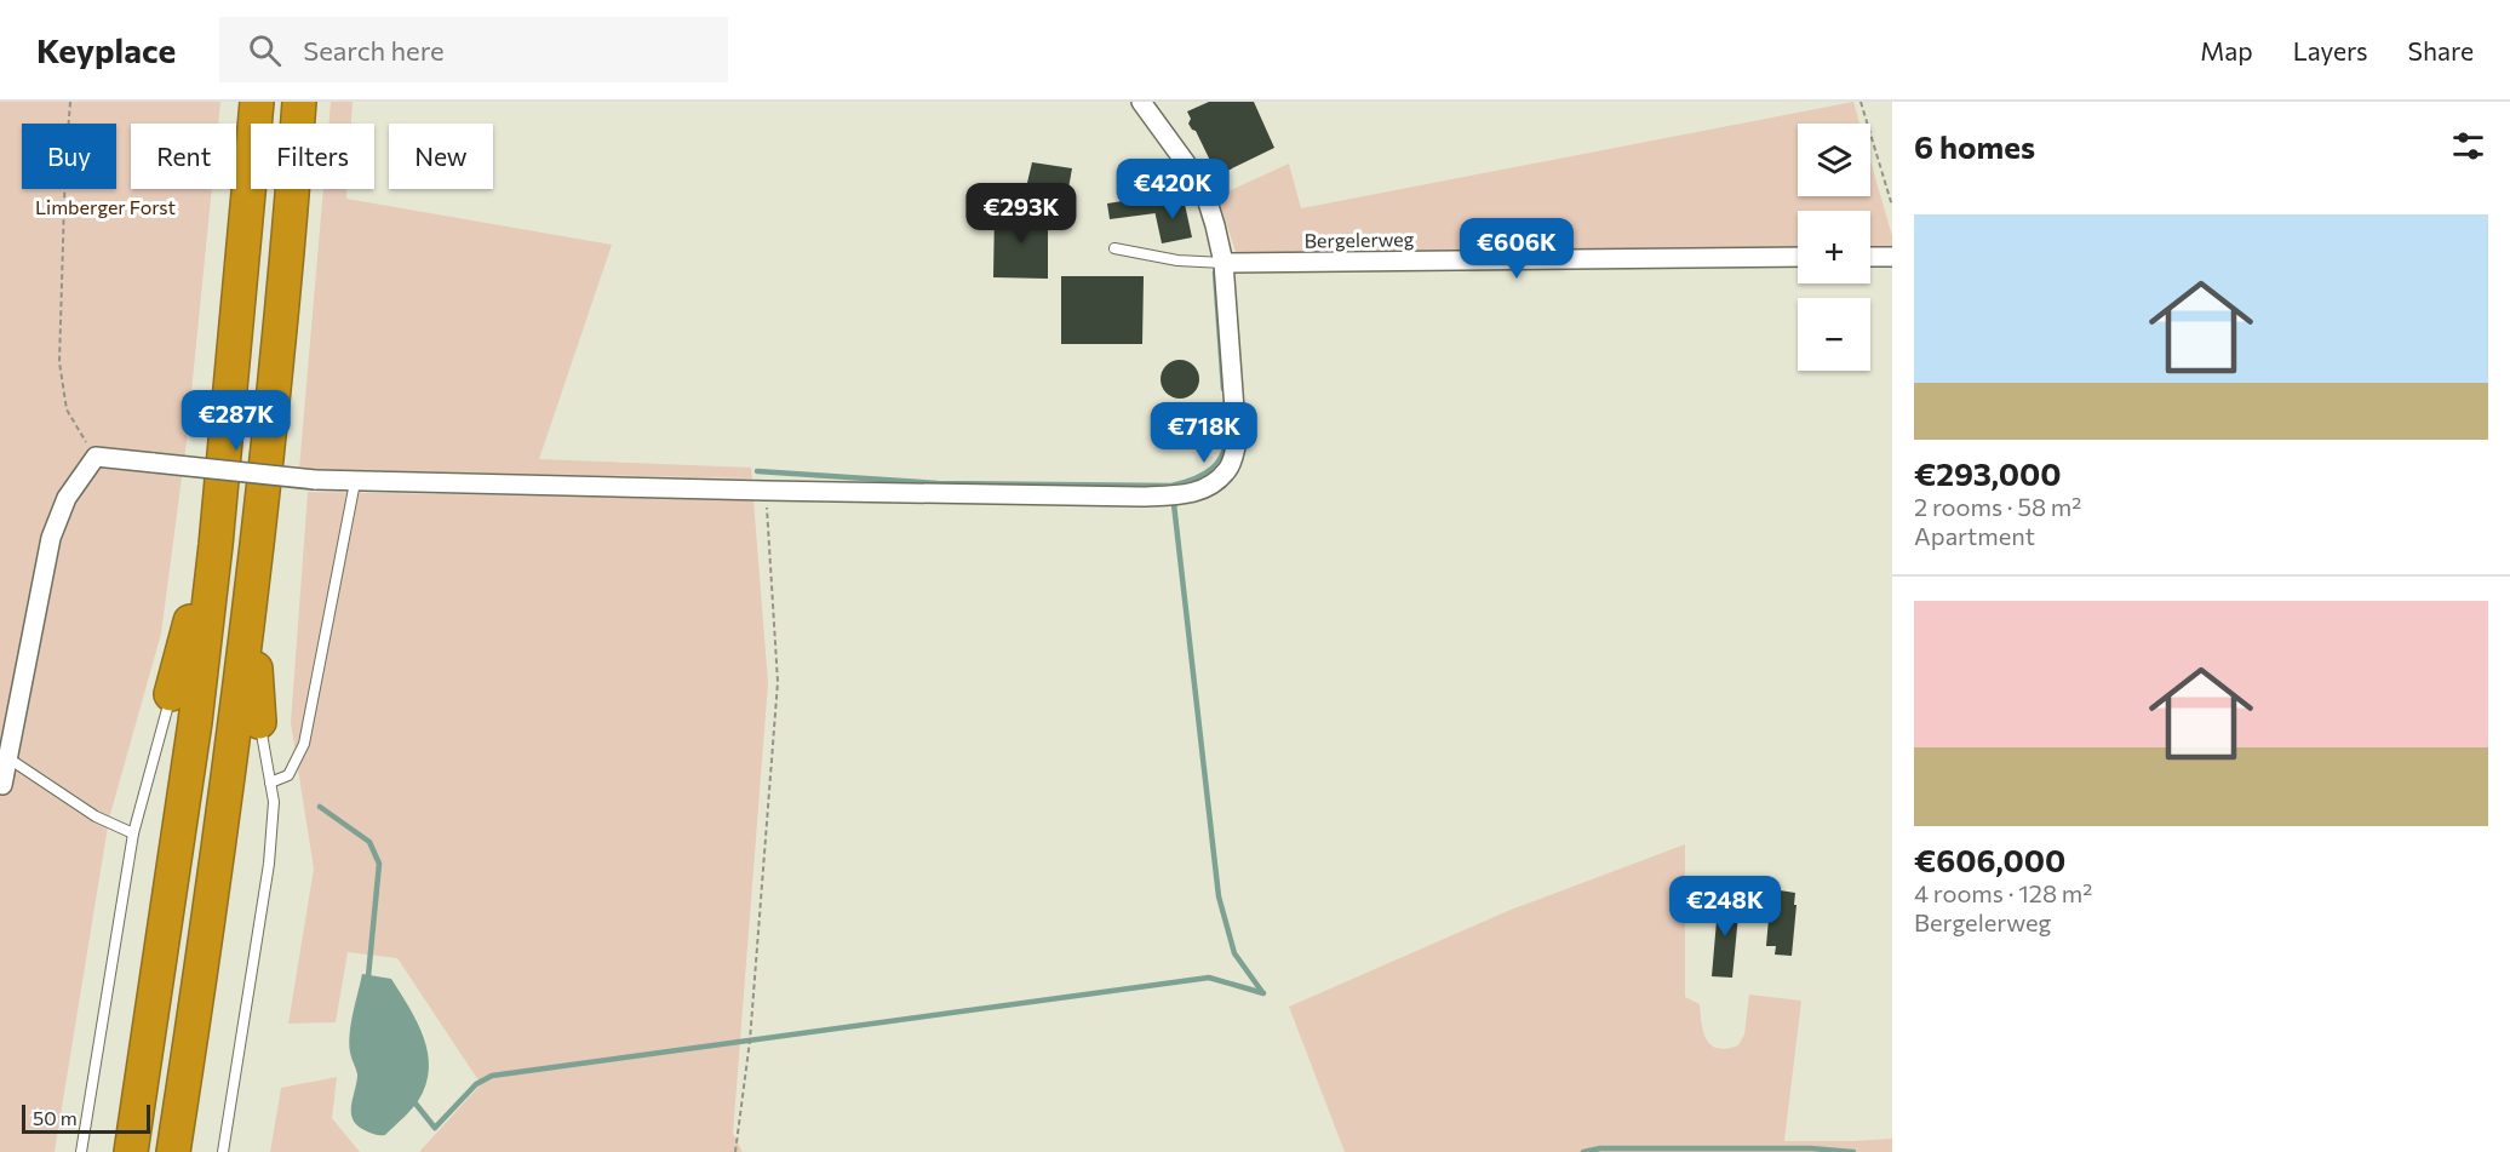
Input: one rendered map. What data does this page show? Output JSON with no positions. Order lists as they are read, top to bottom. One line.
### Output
{"streets":{"street":["Bergelerweg"]},"parks":["Limberger Forst"],"scale_bar":"50 m","page":{"header":"Keyplace","search":"Search here","nav":["Map","Layers","Share"],"heading":"6 homes","map_buttons":["+","−"],"chip":["Buy","Rent","Filters","New"],"price":["€420K","€293K","€606K","€287K","€718K","€248K"],"list":[{"name":"€293,000","note":"2 rooms · 58 m² · Apartment"},{"name":"€606,000","note":"4 rooms · 128 m² · Bergelerweg"}],"scale":"50 m"}}
